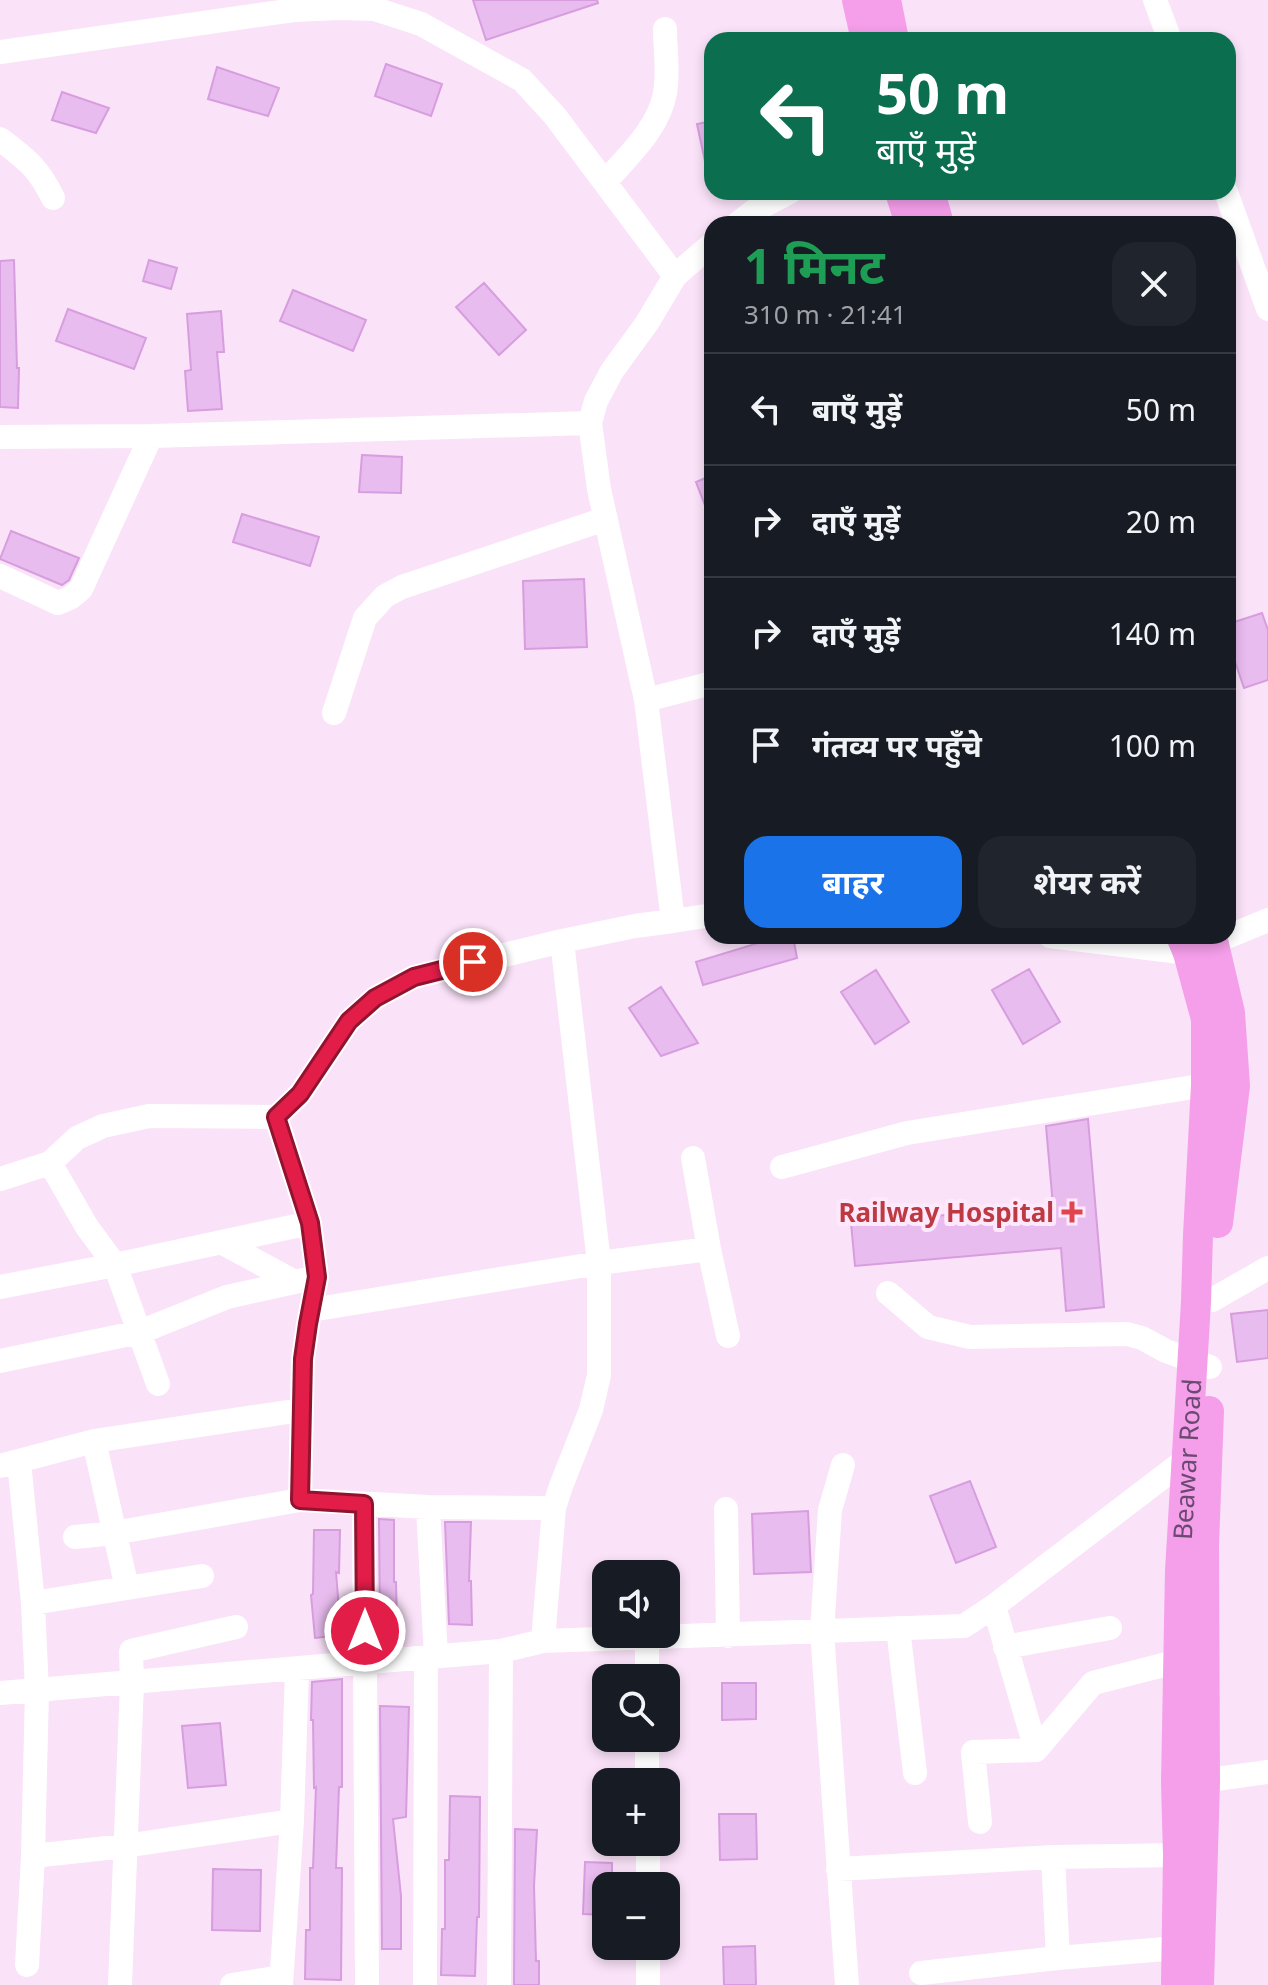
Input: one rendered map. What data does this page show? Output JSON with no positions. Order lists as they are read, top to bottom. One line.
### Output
{"streets":{"main road":["Beawar Road"]},"places":{"health":["Railway Hospital"]},"page":{"turn":["50 m","बाएँ मुड़ें"],"heading":["1 मिनट","310 m · 21:41"],"list":[{"name":"बाएँ मुड़ें","value":"50 m"},{"name":"दाएँ मुड़ें","value":"20 m"},{"name":"दाएँ मुड़ें","value":"140 m"},{"name":"गंतव्य पर पहुँचे","value":"100 m"}],"buttons":["बाहर","शेयर करें"],"map_buttons":["+","−"]}}
